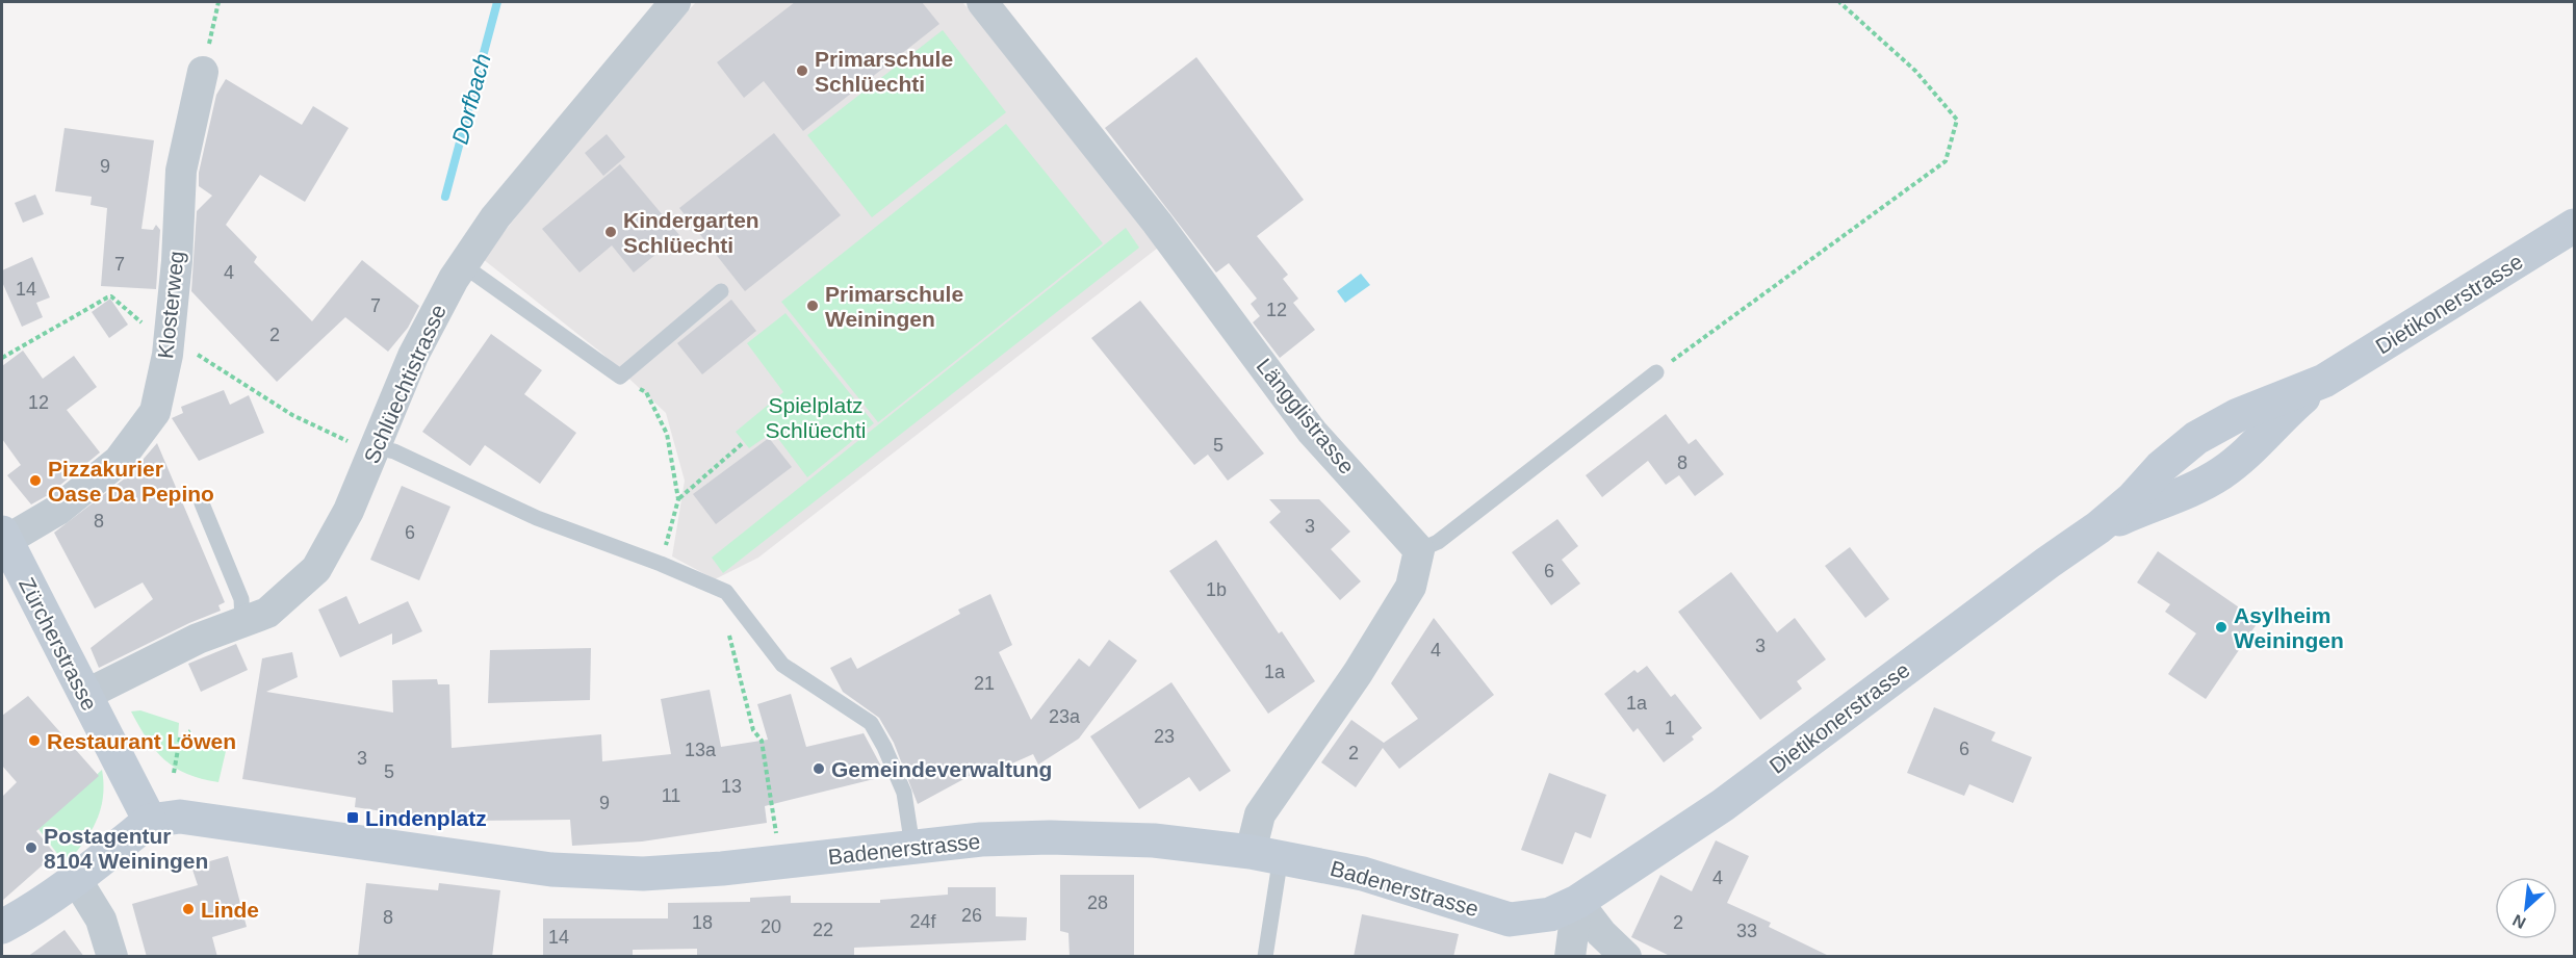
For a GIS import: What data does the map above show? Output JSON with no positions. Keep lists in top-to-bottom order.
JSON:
{
  "streets": {
    "street": [
      "Dietikonerstrasse",
      "Klosterweg",
      "Schlüechtistrasse",
      "Längglistrasse",
      "Zürcherstrasse",
      "Badenerstrasse"
    ]
  },
  "crossings": [
    ["Dietikonerstrasse", "Badenerstrasse"],
    ["Klosterweg", "Zürcherstrasse"],
    ["Schlüechtistrasse", "Zürcherstrasse"],
    ["Zürcherstrasse", "Badenerstrasse"]
  ],
  "water": ["Dorfbach"],
  "parks": ["Spielplatz Schlüechti"],
  "places": {
    "other": [
      "Primarschule Schlüechti",
      "Kindergarten Schlüechti",
      "Primarschule Weiningen",
      "Pizzakurier Oase Da Pepino",
      "Asylheim Weiningen",
      "Restaurant Löwen",
      "Gemeindeverwaltung",
      "Postagentur 8104 Weiningen",
      "Linde"
    ],
    "transit": ["Lindenplatz"]
  },
  "house_numbers": [
    "9",
    "7",
    "4",
    "14",
    "7",
    "12",
    "2",
    "12",
    "5",
    "8",
    "8",
    "3",
    "6",
    "6",
    "1b",
    "3",
    "4",
    "1a",
    "21",
    "1a",
    "23a",
    "1",
    "23",
    "6",
    "13a",
    "2",
    "3",
    "5",
    "13",
    "11",
    "9",
    "4",
    "28",
    "26",
    "8",
    "24f",
    "18",
    "2",
    "20",
    "22",
    "33",
    "14"
  ],
  "north": "bottom left"
}
